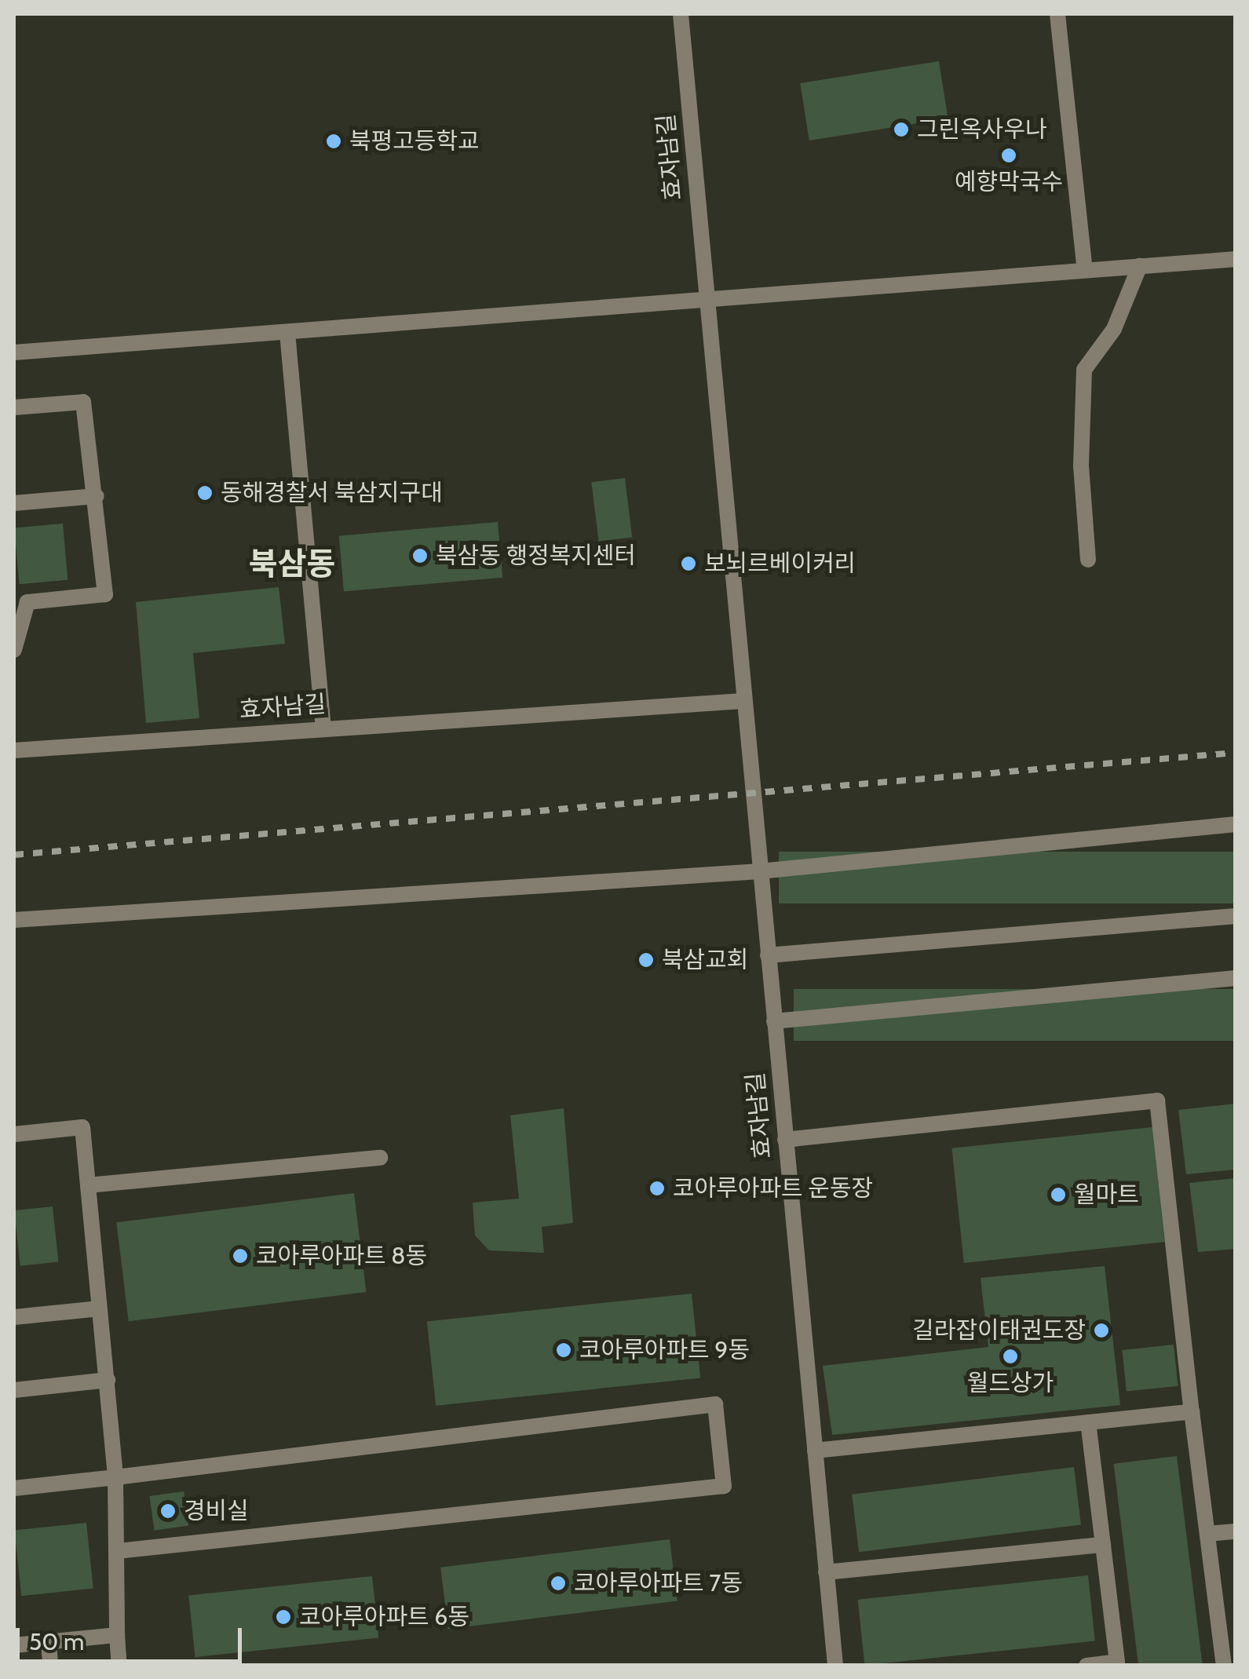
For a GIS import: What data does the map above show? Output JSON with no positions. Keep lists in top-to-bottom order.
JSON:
{
  "streets": {
    "street": ["효자남길"]
  },
  "districts": ["북삼동"],
  "places": [
    "그린옥사우나",
    "북평고등학교",
    "예향막국수",
    "동해경찰서 북삼지구대",
    "북삼동 행정복지센터",
    "보뇌르베이커리",
    "북삼교회",
    "코아루아파트 운동장",
    "월마트",
    "코아루아파트 8동",
    "길라잡이태권도장",
    "코아루아파트 9동",
    "월드상가",
    "경비실",
    "코아루아파트 7동",
    "코아루아파트 6동"
  ],
  "scale_bar": "50 m"
}
